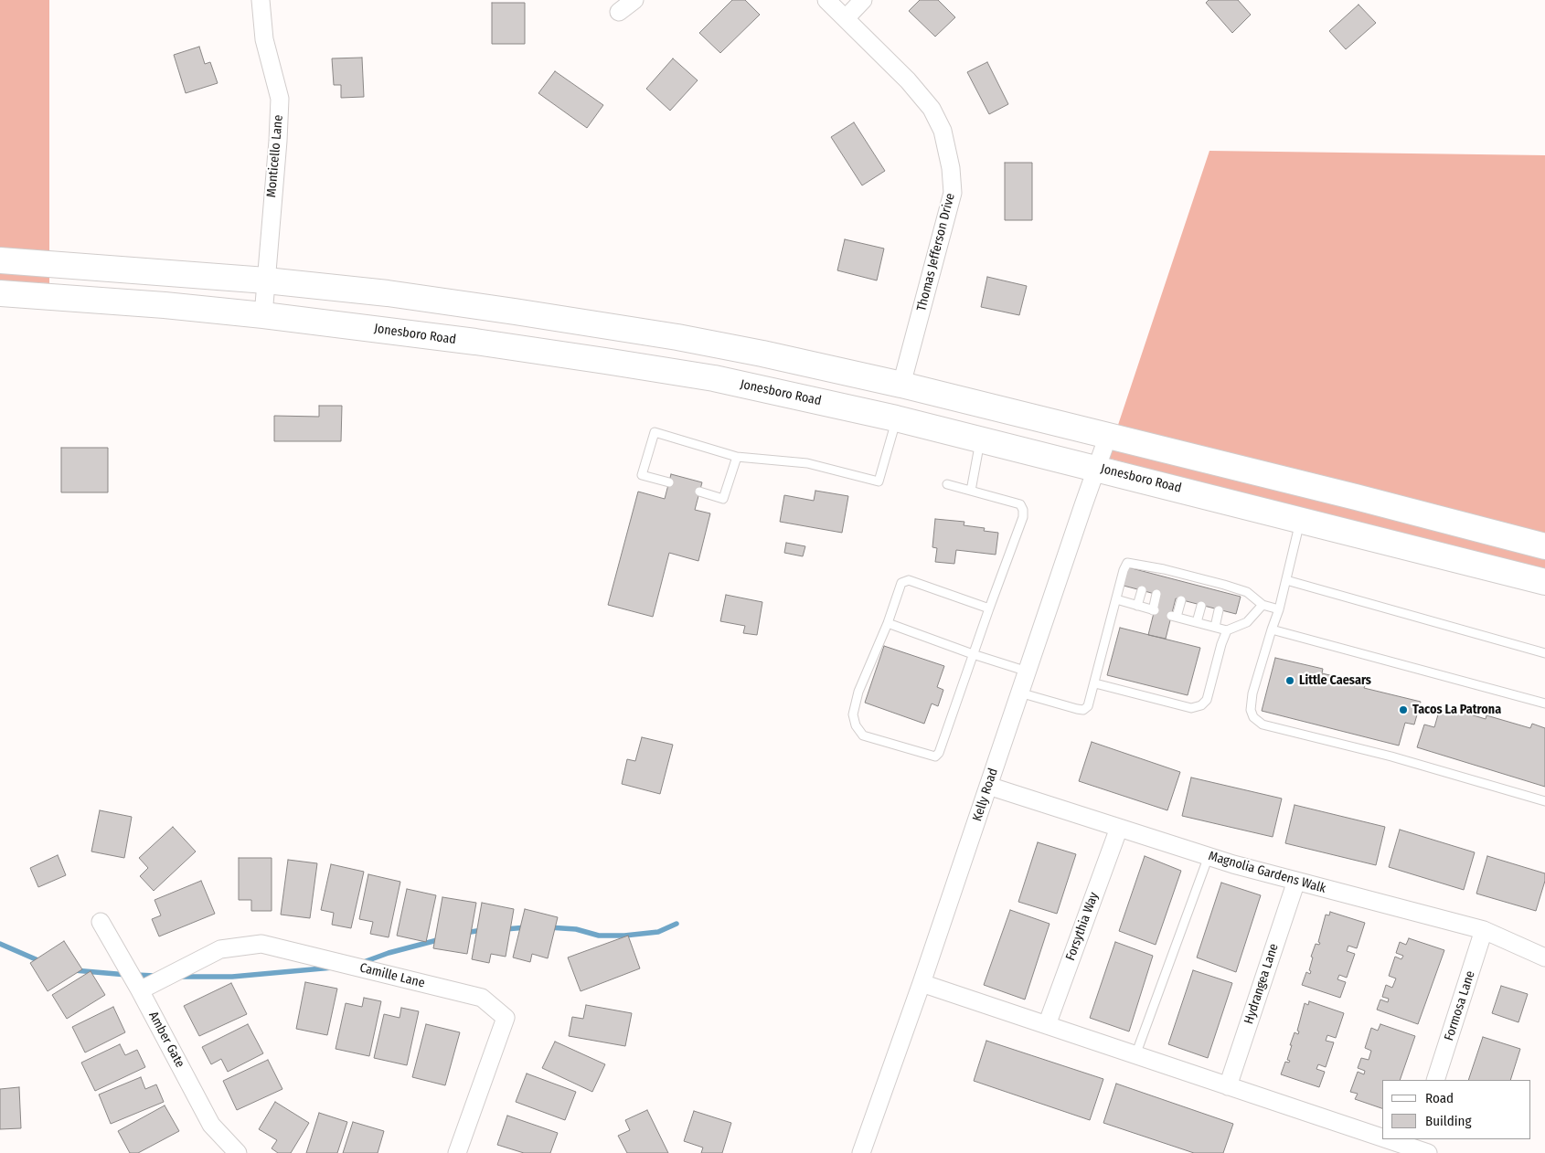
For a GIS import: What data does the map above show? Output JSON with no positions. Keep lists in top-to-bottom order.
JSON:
{
  "streets": {
    "main road": ["Jonesboro Road"],
    "street": [
      "Monticello Lane",
      "Thomas Jefferson Drive",
      "Kelly Road",
      "Magnolia Gardens Walk",
      "Forsythia Way",
      "Camille Lane",
      "Hydrangea Lane",
      "Formosa Lane",
      "Amber Gate"
    ]
  },
  "crossings": [
    ["Monticello Lane", "Jonesboro Road"],
    ["Jonesboro Road", "Kelly Road"],
    ["Kelly Road", "Magnolia Gardens Walk"],
    ["Magnolia Gardens Walk", "Forsythia Way"],
    ["Magnolia Gardens Walk", "Hydrangea Lane"],
    ["Magnolia Gardens Walk", "Formosa Lane"],
    ["Camille Lane", "Amber Gate"]
  ],
  "places": ["Little Caesars", "Tacos La Patrona"],
  "legend": ["Road", "Building"]
}
